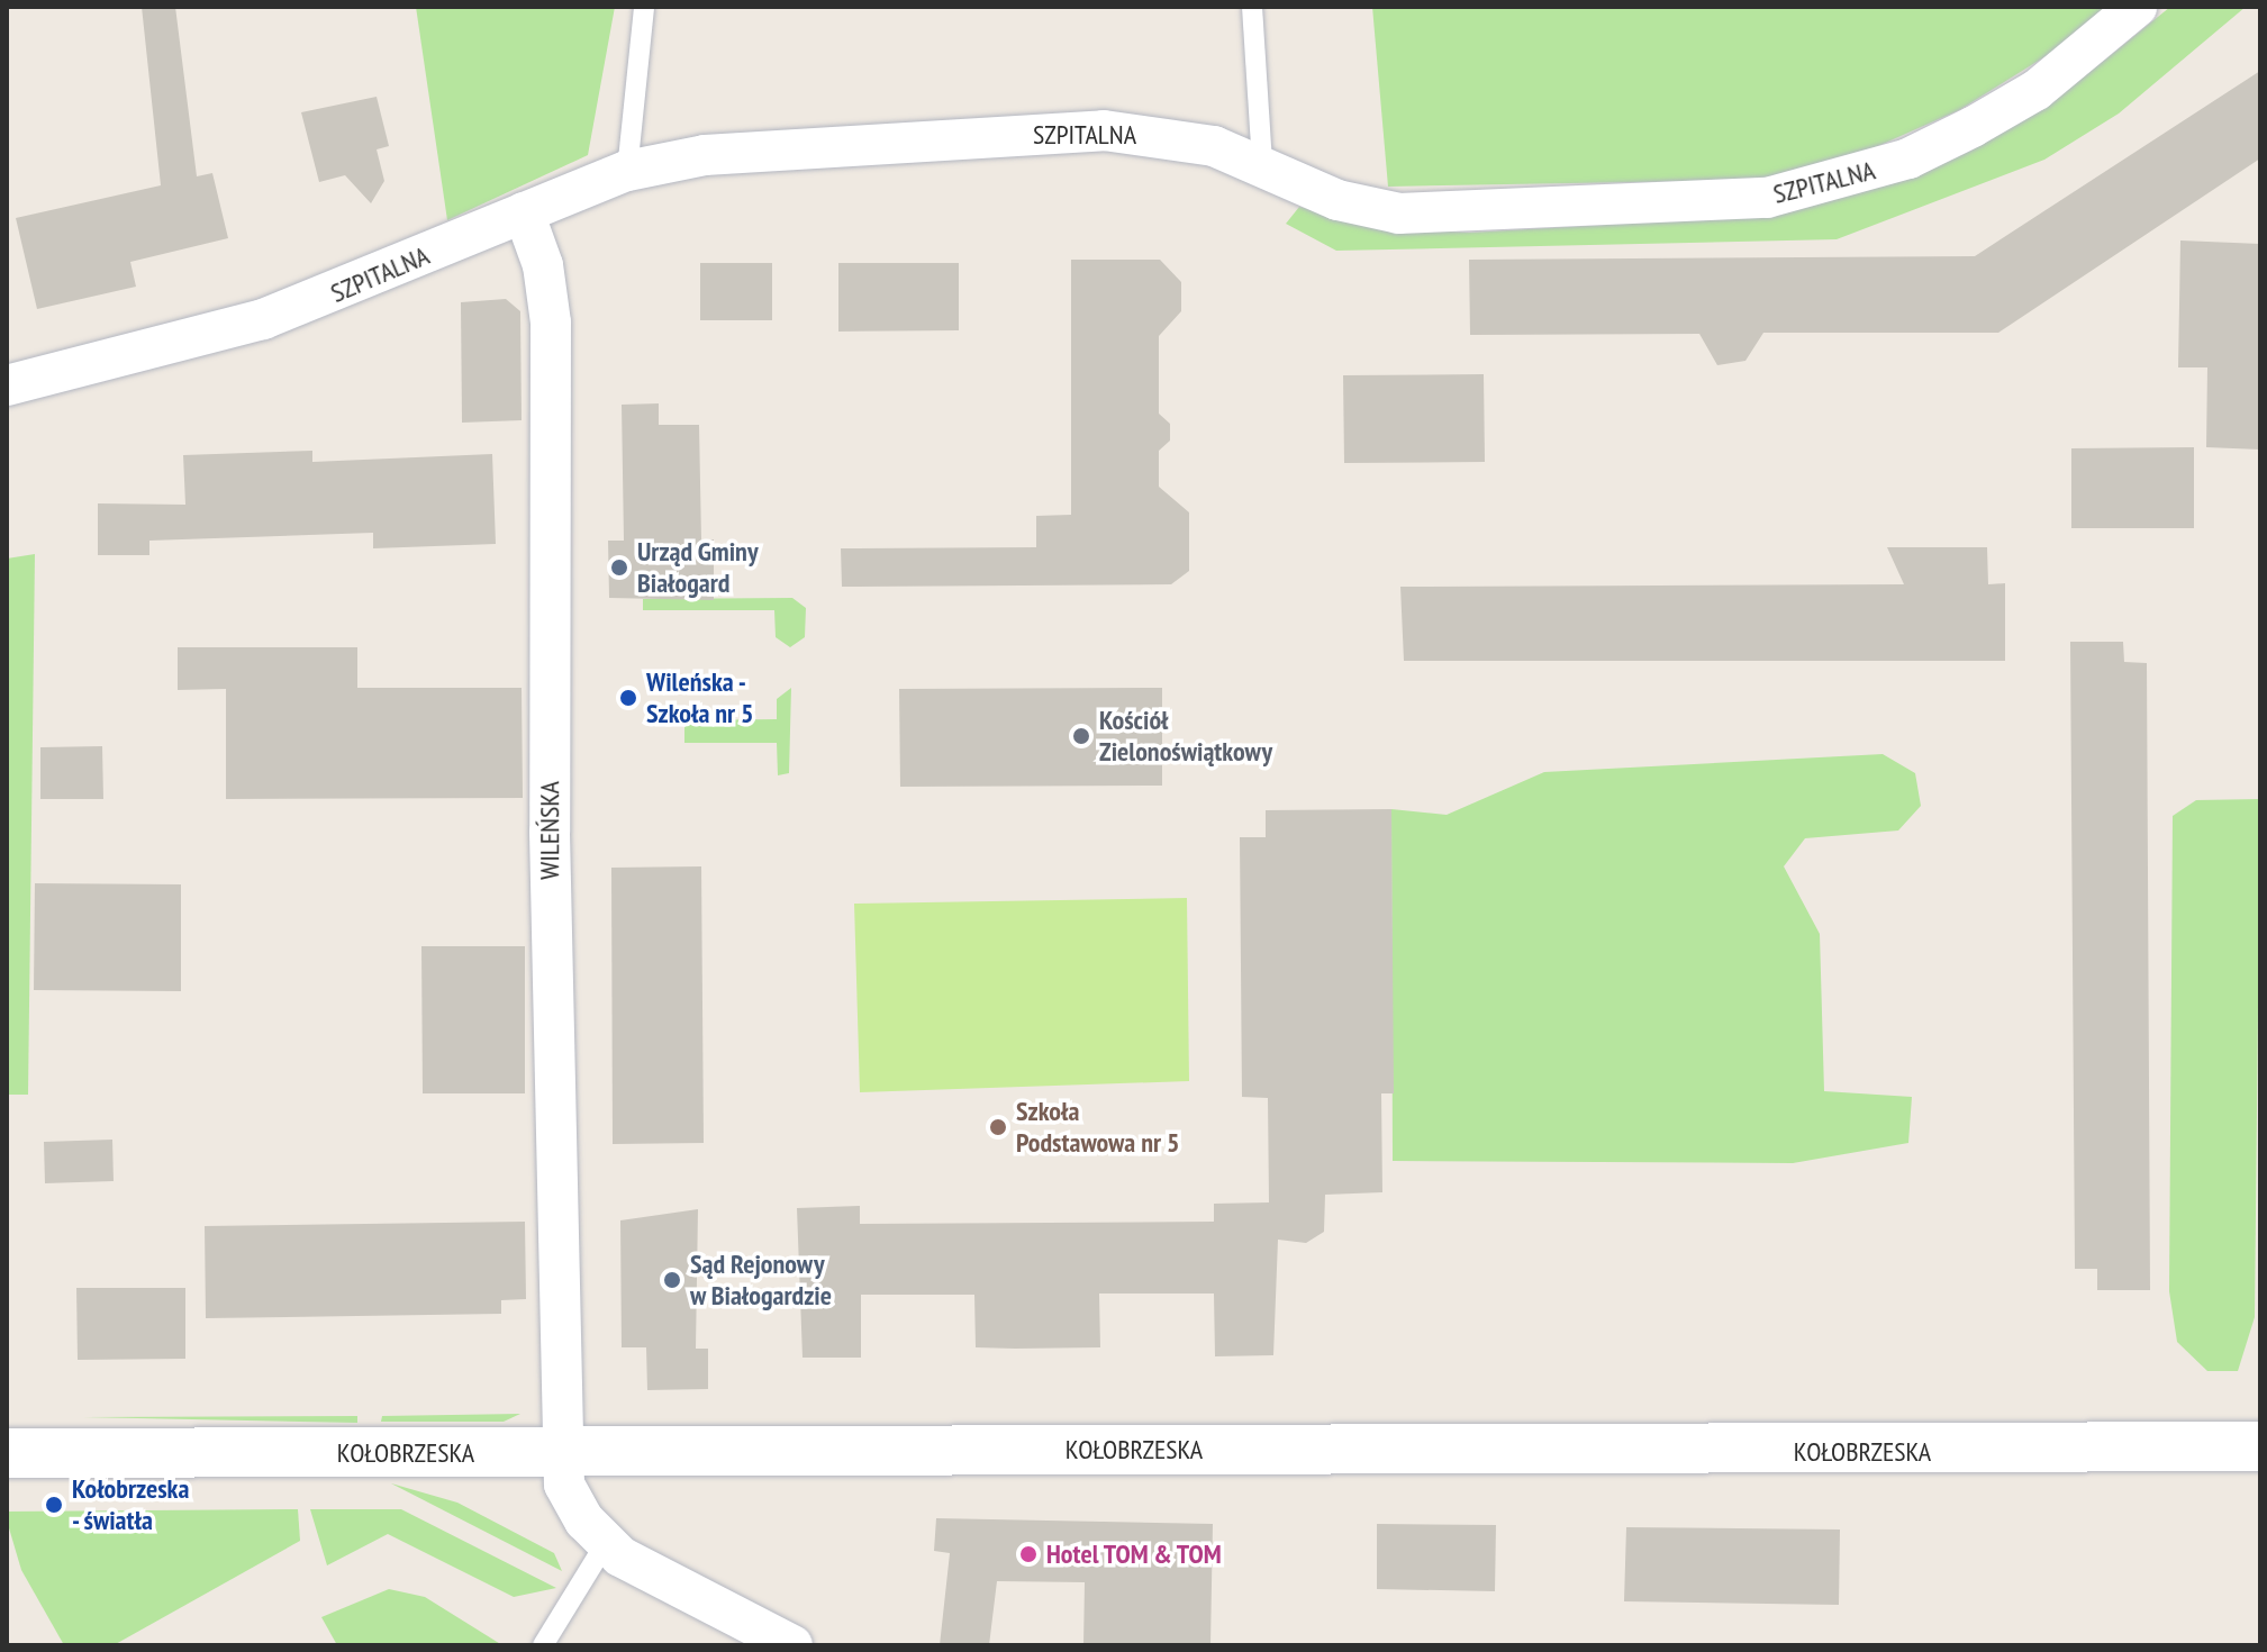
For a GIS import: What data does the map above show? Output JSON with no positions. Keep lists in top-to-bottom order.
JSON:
{
  "streets": {
    "main road": ["KOŁOBRZESKA"],
    "street": ["SZPITALNA", "WILEŃSKA"]
  },
  "crossings": [
    ["SZPITALNA", "WILEŃSKA"],
    ["WILEŃSKA", "KOŁOBRZESKA"]
  ],
  "places": [
    "Urząd Gminy Białogard",
    "Wileńska - Szkoła nr 5",
    "Kościół Zielonoświątkowy",
    "Szkoła Podstawowa nr 5",
    "Sąd Rejonowy w Białogardzie",
    "Kołobrzeska - światła",
    "Hotel TOM & TOM"
  ]
}
